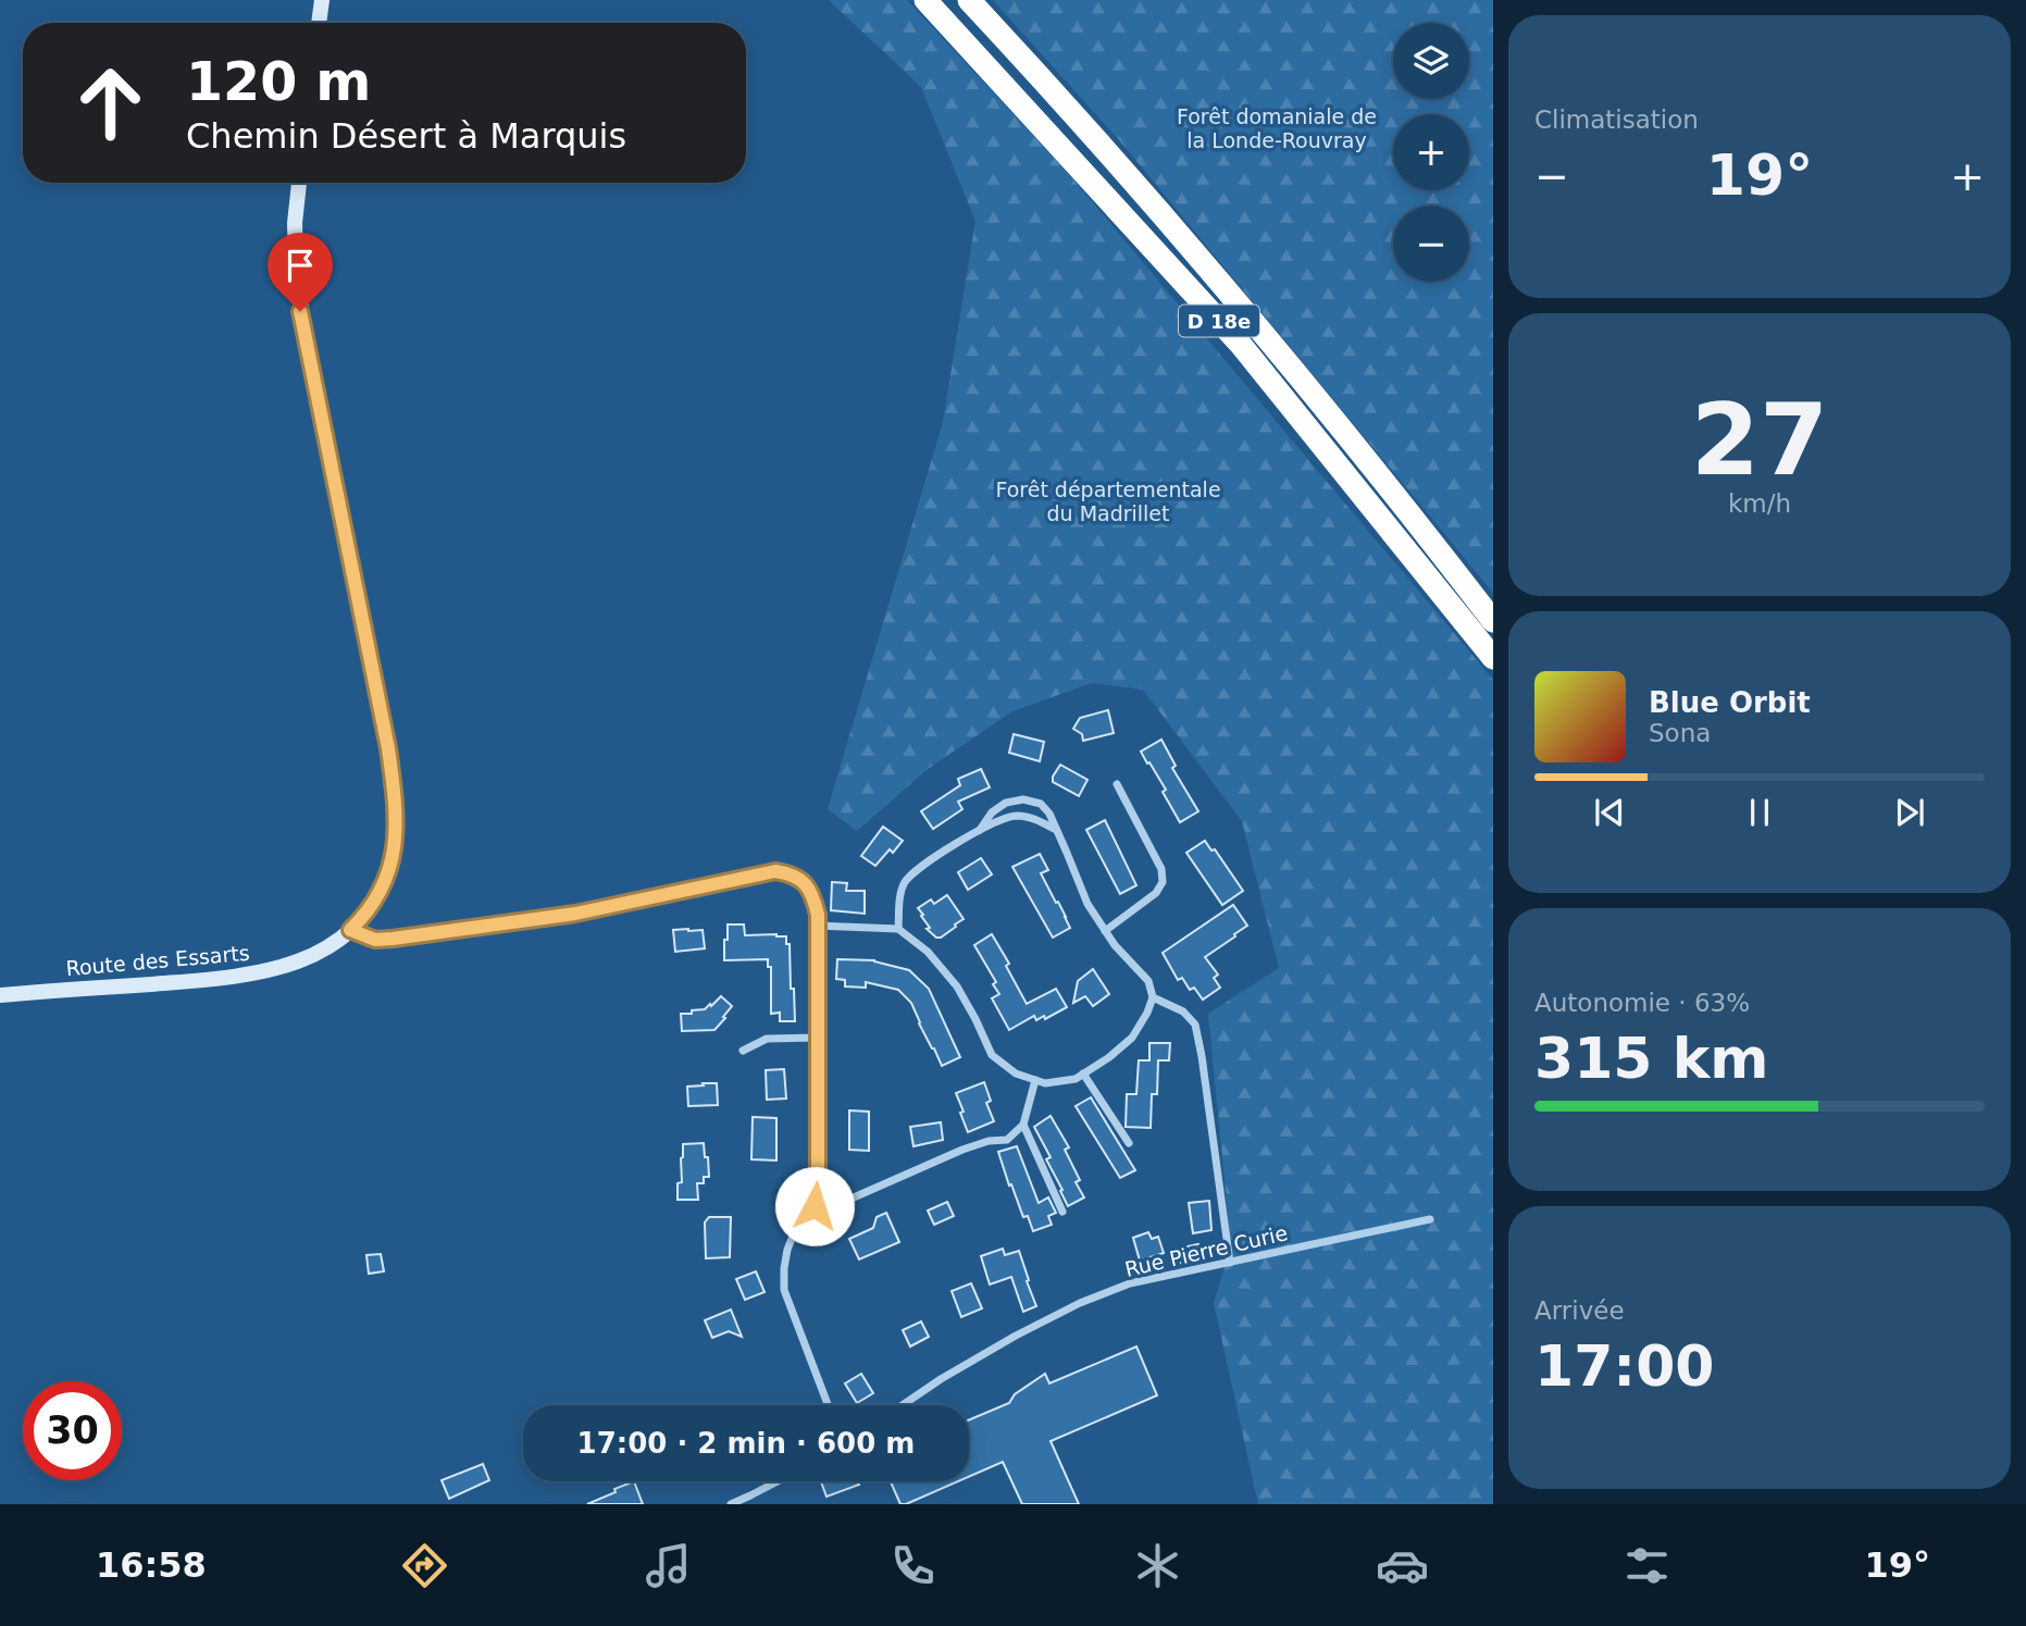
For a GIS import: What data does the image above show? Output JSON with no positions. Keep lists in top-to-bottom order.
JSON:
{
  "streets": {
    "highway": ["D 18e"],
    "main road": ["Route des Essarts"],
    "street": ["Rue Pierre Curie"]
  },
  "parks": ["Forêt domaniale de la Londe-Rouvray", "Forêt départementale du Madrillet"],
  "page": {
    "tile": [
      "Climatisation",
      ["27", "km/h"],
      ["Autonomie · 63%", "315 km"],
      ["Arrivée", "17:00"]
    ],
    "map_buttons": ["+", "−"],
    "turn": ["120 m", "Chemin Désert à Marquis"],
    "heat": ["−", "19°", "+"],
    "song": ["Blue Orbit", "Sona"],
    "limit": "30",
    "trip": "17:00 · 2 min · 600 m",
    "tabs": ["16:58", "19°"]
  }
}
